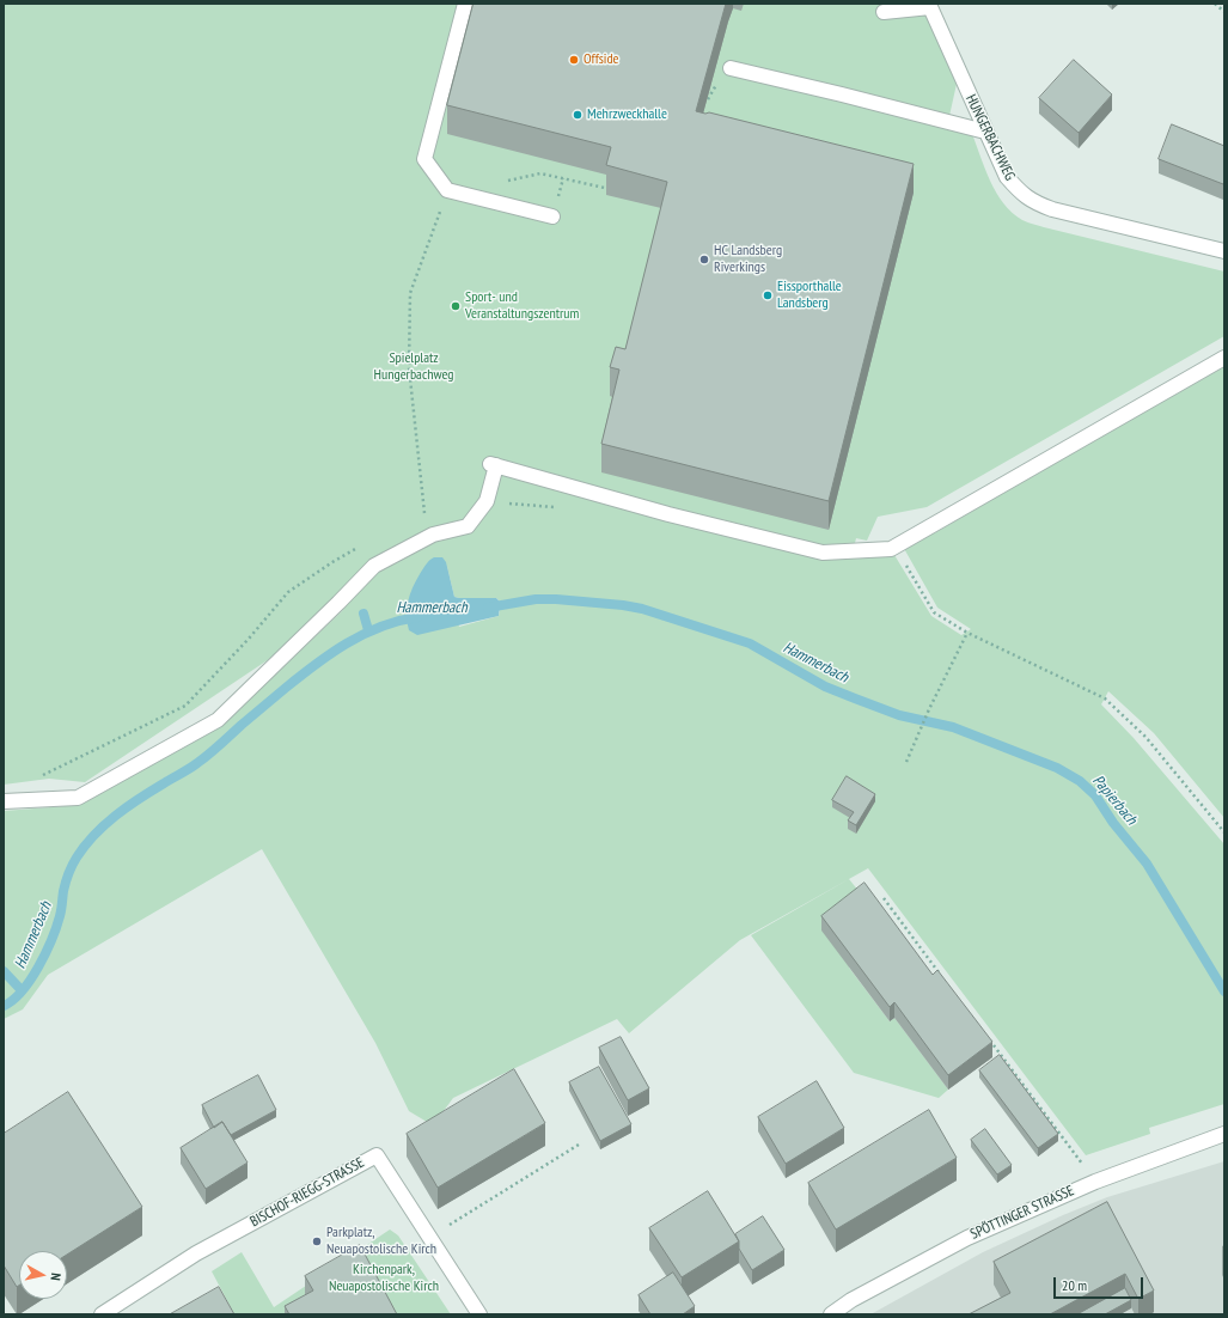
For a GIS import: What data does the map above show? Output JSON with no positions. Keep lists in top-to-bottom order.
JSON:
{
  "streets": {
    "street": ["HUNGERBACHWEG", "BISCHOF-RIEGG-STRASSE", "SPÖTTINGER STRASSE"]
  },
  "water": ["Hammerbach", "Papierbach"],
  "parks": ["Spielplatz Hungerbachweg", "Kirchenpark, Neuapostolische Kirch"],
  "places": [
    "Offside",
    "Mehrzweckhalle",
    "HC Landsberg Riverkings",
    "Eissporthalle Landsberg",
    "Sport- und Veranstaltungszentrum",
    "Parkplatz, Neuapostolische Kirch"
  ],
  "scale_bar": "20 m",
  "north": "right"
}
